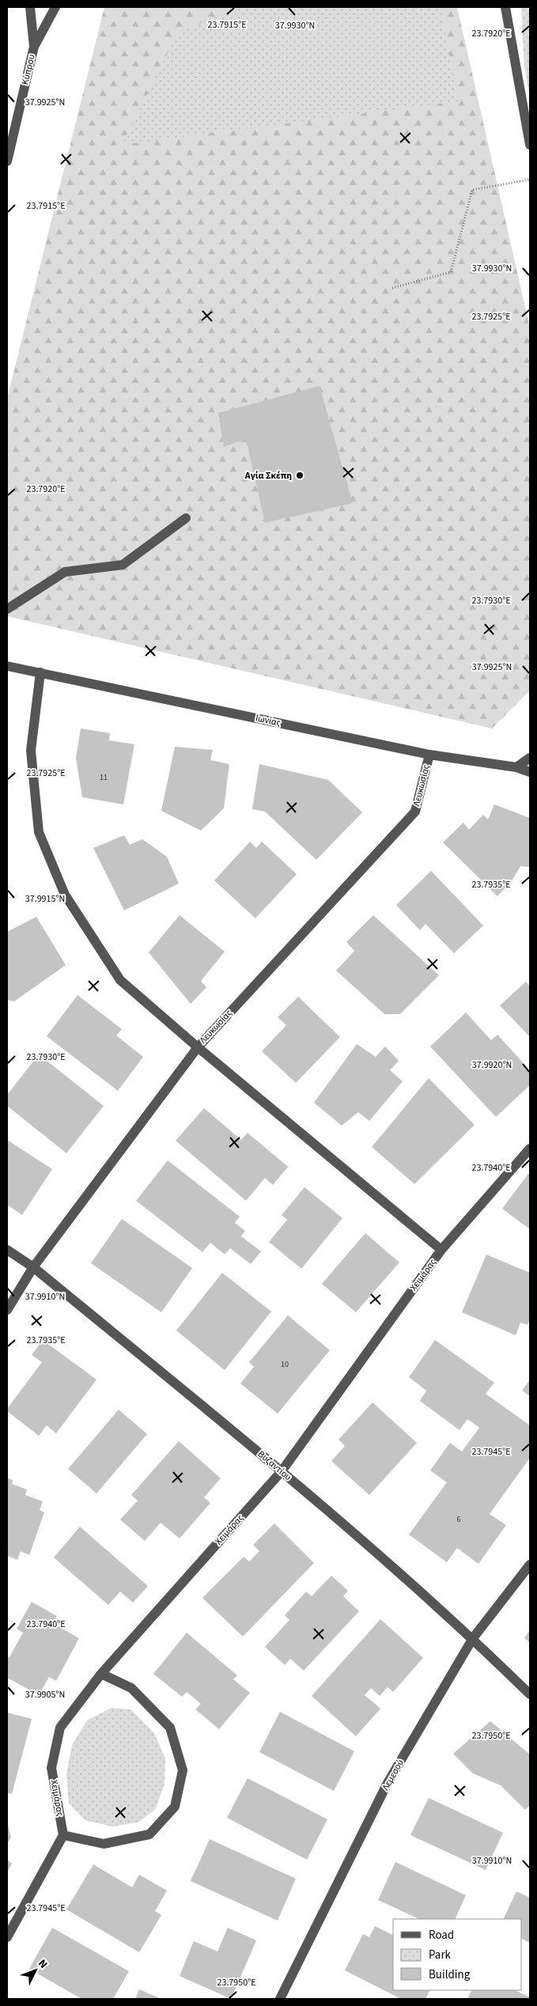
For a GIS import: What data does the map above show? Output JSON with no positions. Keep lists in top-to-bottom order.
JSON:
{
  "streets": {
    "street": [
      "Κύπρου",
      "Ιωνίας",
      "Λευκωσίας",
      "Χειμάρας",
      "Βυζαντίου",
      "Λεμεσού"
    ]
  },
  "crossings": [
    ["Ιωνίας", "Λευκωσίας"],
    ["Λευκωσίας", "Βυζαντίου"],
    ["Χειμάρας", "Βυζαντίου"],
    ["Βυζαντίου", "Λεμεσού"]
  ],
  "places": ["Αγία Σκέπη"],
  "house_numbers": ["11", "10", "6"],
  "legend": ["Road", "Park", "Building"],
  "north": "top right",
  "coordinates": [
    "23.7915°E",
    "37.9930°N",
    "23.7920°E",
    "37.9925°N",
    "23.7925°E",
    "23.7930°E",
    "23.7935°E",
    "37.9915°N",
    "37.9920°N",
    "23.7940°E",
    "37.9910°N",
    "23.7945°E",
    "37.9905°N",
    "23.7950°E"
  ]
}
